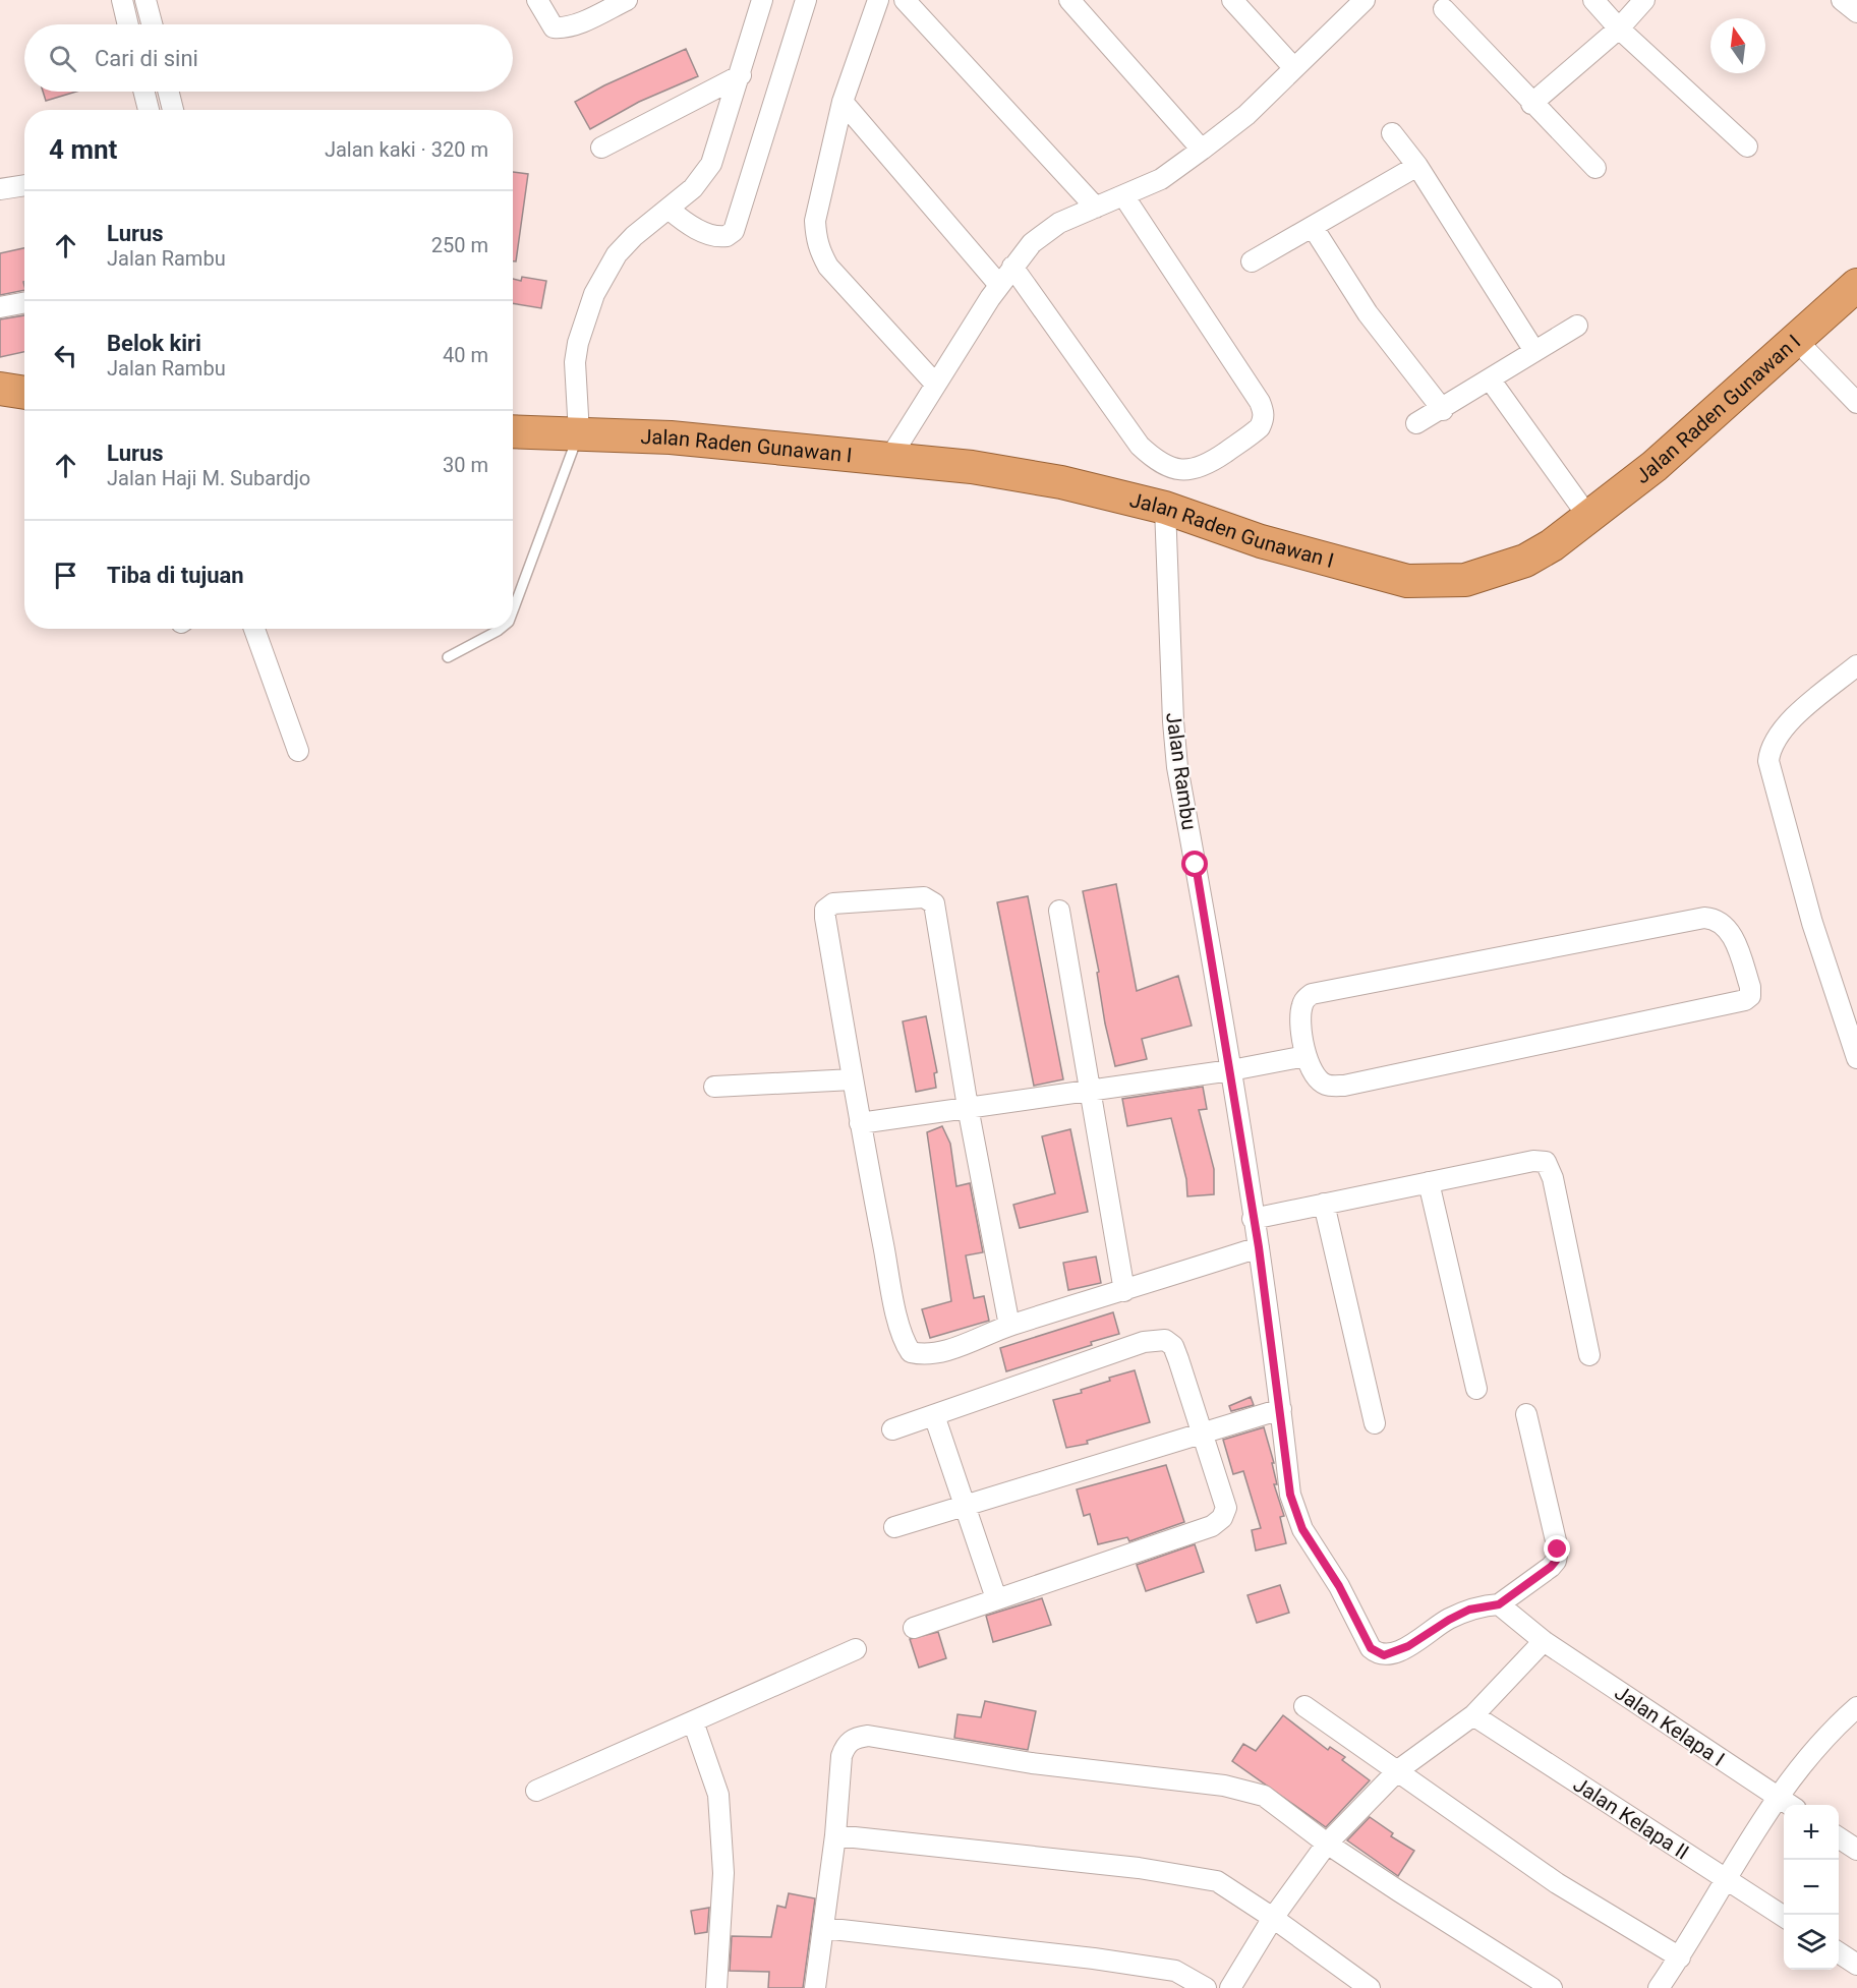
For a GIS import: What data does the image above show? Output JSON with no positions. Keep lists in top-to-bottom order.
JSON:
{
  "streets": {
    "highway": ["Jalan Raden Gunawan I"],
    "street": ["Jalan Rambu", "Jalan Kelapa I", "Jalan Kelapa II"]
  },
  "crossings": [
    ["Jalan Raden Gunawan I", "Jalan Rambu"]
  ],
  "north": "top",
  "page": {
    "search": "Cari di sini",
    "heading": ["4 mnt", "Jalan kaki · 320 m"],
    "list": [
      ["Lurus", "Jalan Rambu", "250 m"],
      ["Belok kiri", "Jalan Rambu", "40 m"],
      ["Lurus", "Jalan Haji M. Subardjo", "30 m"],
      "Tiba di tujuan"
    ],
    "map_buttons": ["+", "−"]
  }
}
